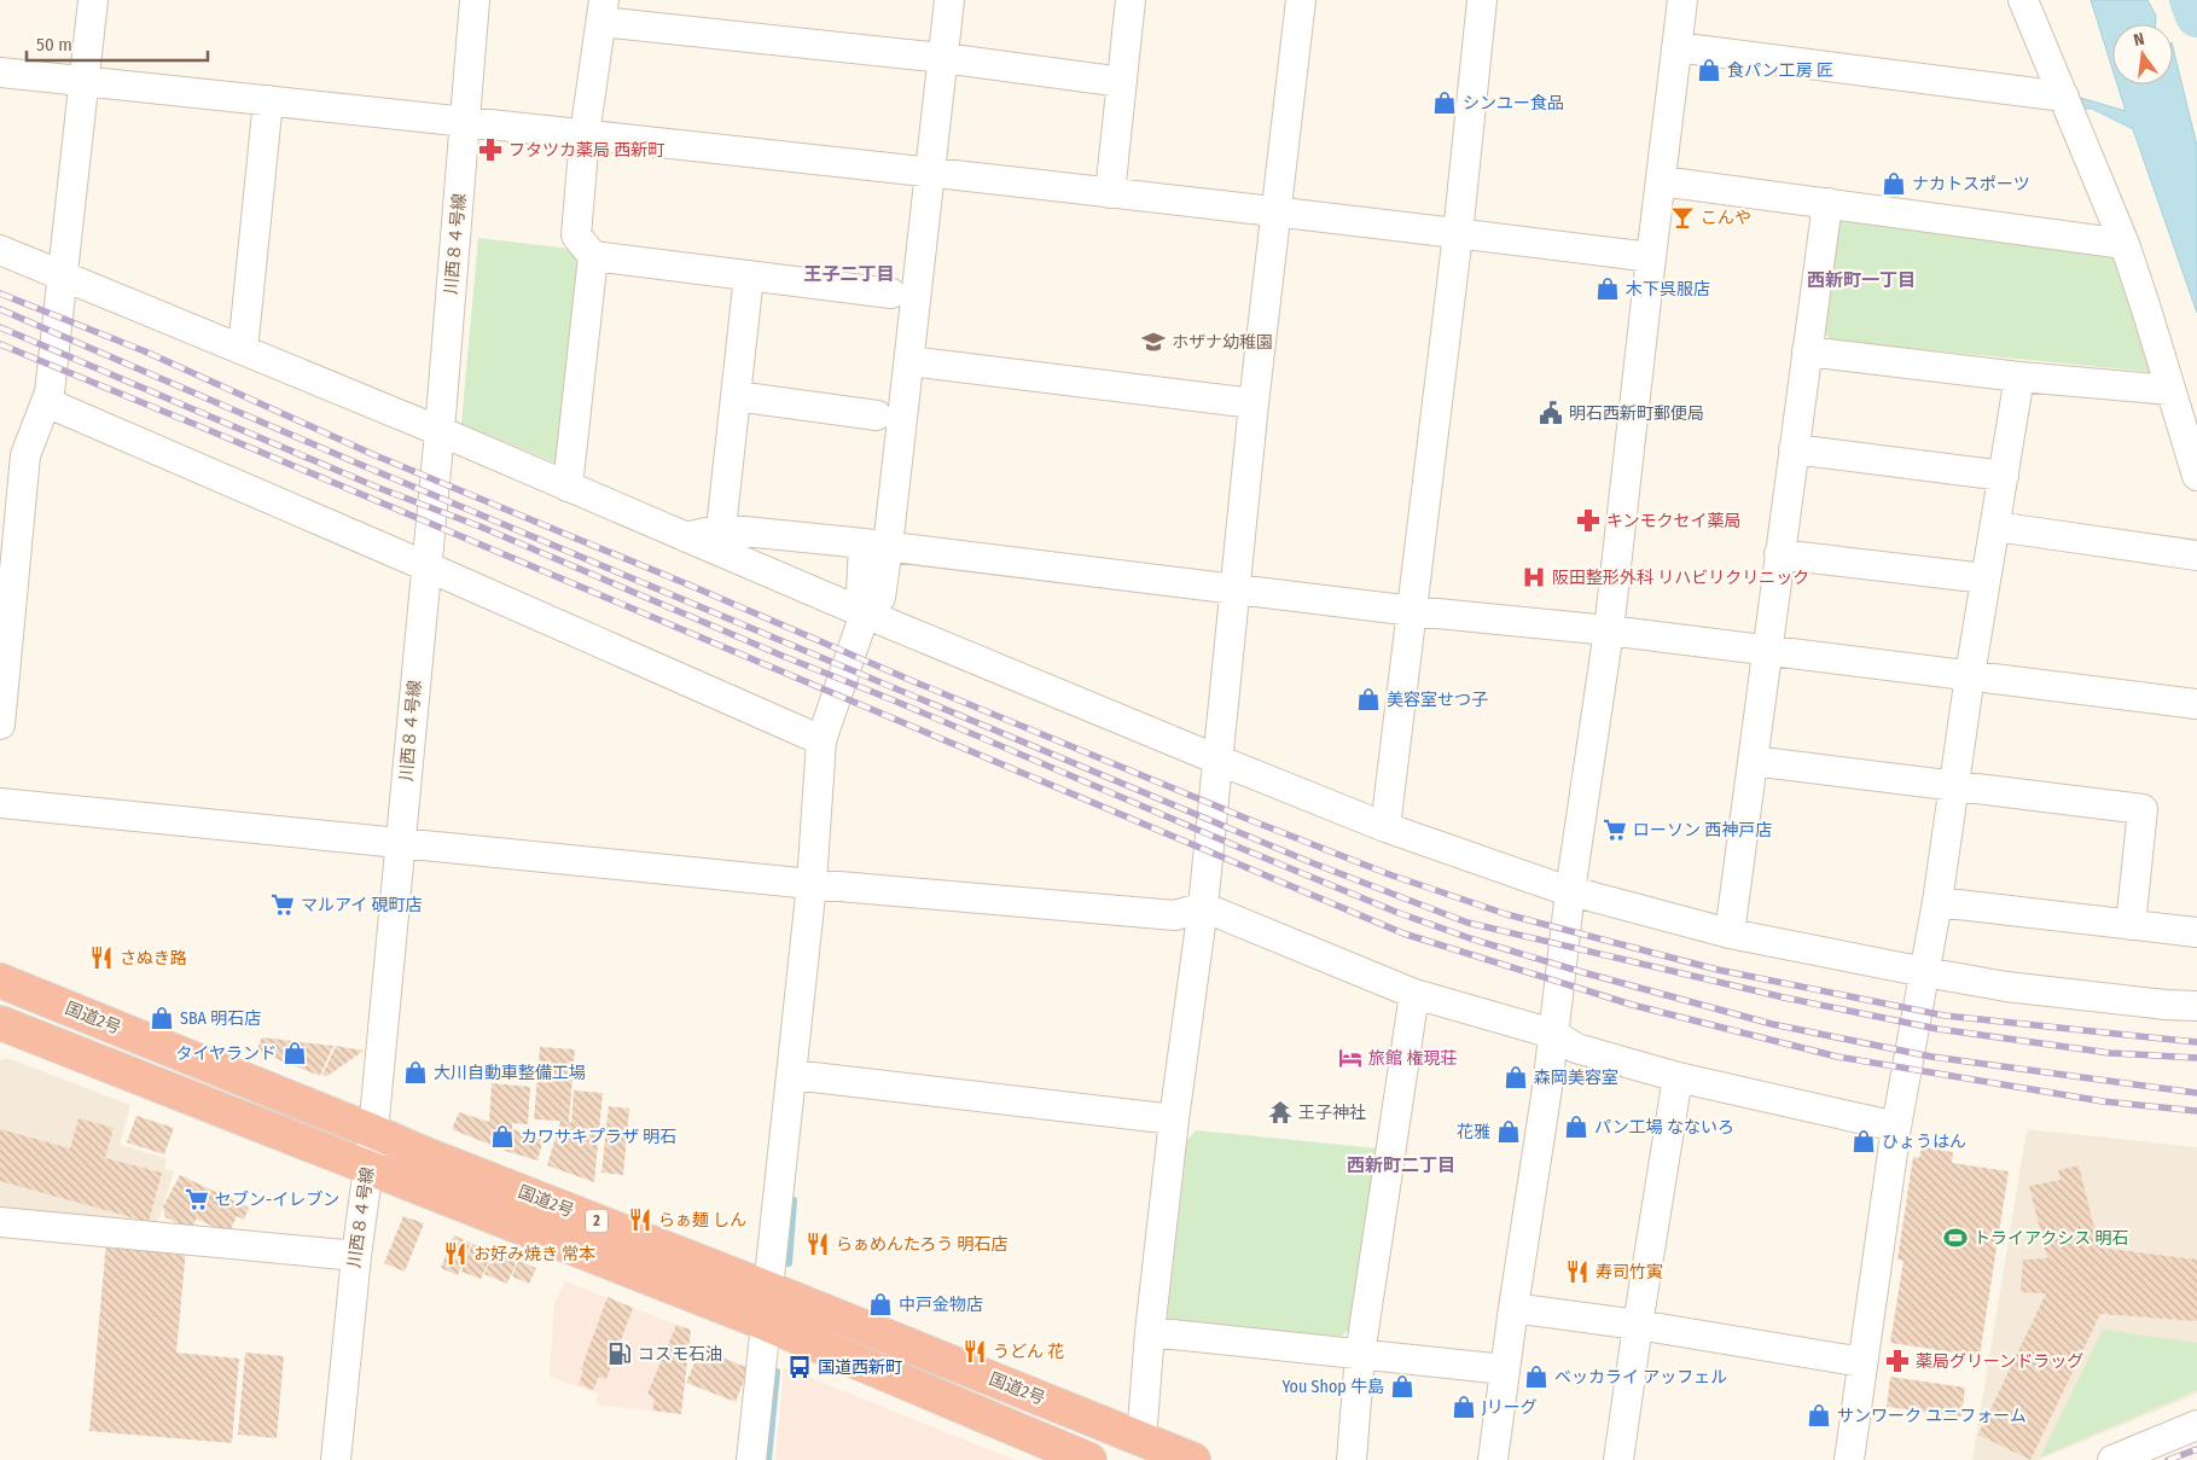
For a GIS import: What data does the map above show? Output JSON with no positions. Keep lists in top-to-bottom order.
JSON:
{
  "streets": {
    "highway": ["国道2号", "2"],
    "street": ["川西８４号線"]
  },
  "crossings": [
    ["川西８４号線", "国道2号"]
  ],
  "districts": ["王子二丁目", "西新町一丁目", "西新町二丁目"],
  "places": {
    "shop": [
      "食パン工房 匠",
      "シンユー食品",
      "ナカトスポーツ",
      "木下呉服店",
      "美容室せつ子",
      "SBA 明石店",
      "タイヤランド",
      "大川自動車整備工場",
      "森岡美容室",
      "パン工場 なないろ",
      "花雅",
      "カワサキプラザ 明石",
      "ひょうはん",
      "中戸金物店",
      "ベッカライ アッフェル",
      "You Shop 牛島",
      "Jリーグ",
      "サンワーク ユニフォーム"
    ],
    "pharmacy": ["フタツカ薬局 西新町", "キンモクセイ薬局", "薬局グリーンドラッグ"],
    "bar": ["こんや"],
    "school or university": ["ホザナ幼稚園"],
    "public building": ["明石西新町郵便局"],
    "hospital": ["阪田整形外科 リハビリクリニック"],
    "supermarket": ["ローソン 西神戸店", "マルアイ 硯町店", "セブン-イレブン"],
    "restaurant": [
      "さぬき路",
      "らぁ麺 しん",
      "らぁめんたろう 明石店",
      "お好み焼き 常本",
      "寿司竹寅",
      "うどん 花"
    ],
    "hotel": ["旅館 権現荘"],
    "temple": ["王子神社"],
    "sports": ["トライアクシス 明石"],
    "fuel station": ["コスモ石油"],
    "bus stop": ["国道西新町"]
  },
  "scale_bar": "50 m",
  "north": "top"
}
